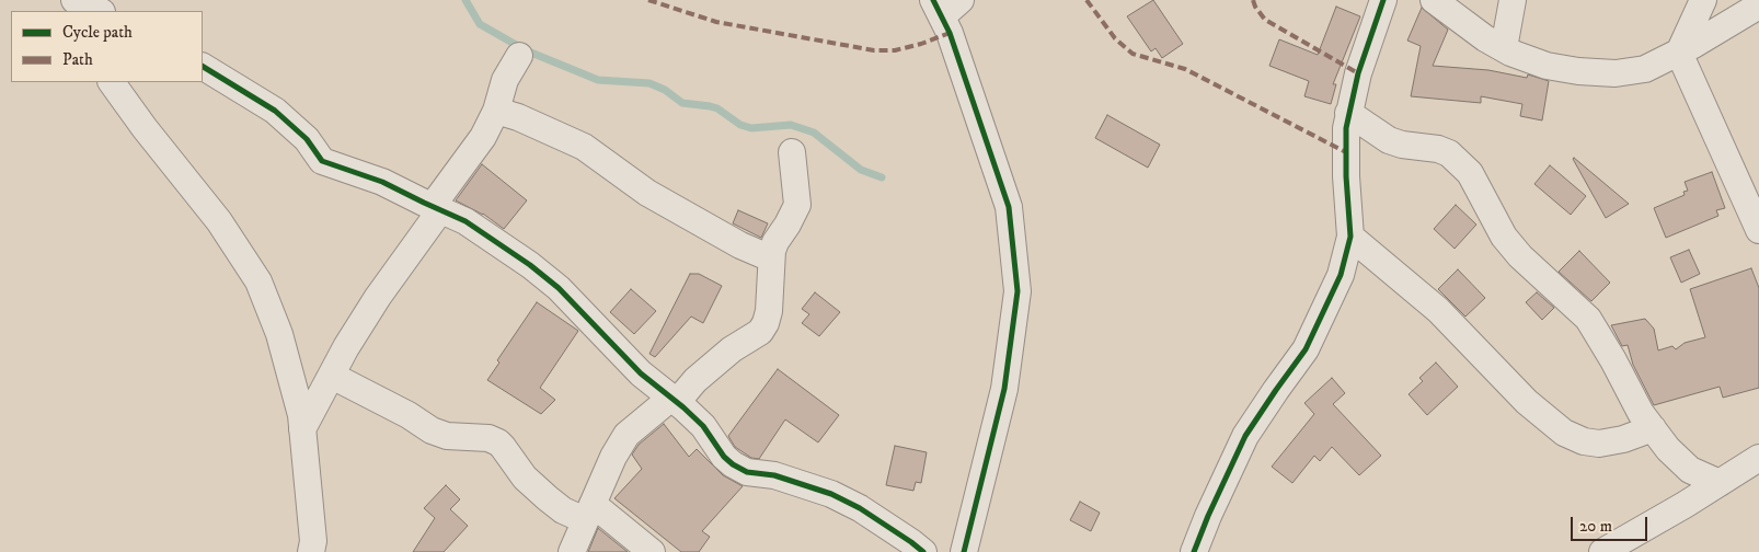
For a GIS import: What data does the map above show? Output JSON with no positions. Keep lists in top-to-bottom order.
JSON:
{
  "legend": ["Cycle path", "Path"],
  "scale_bar": "20 m"
}
